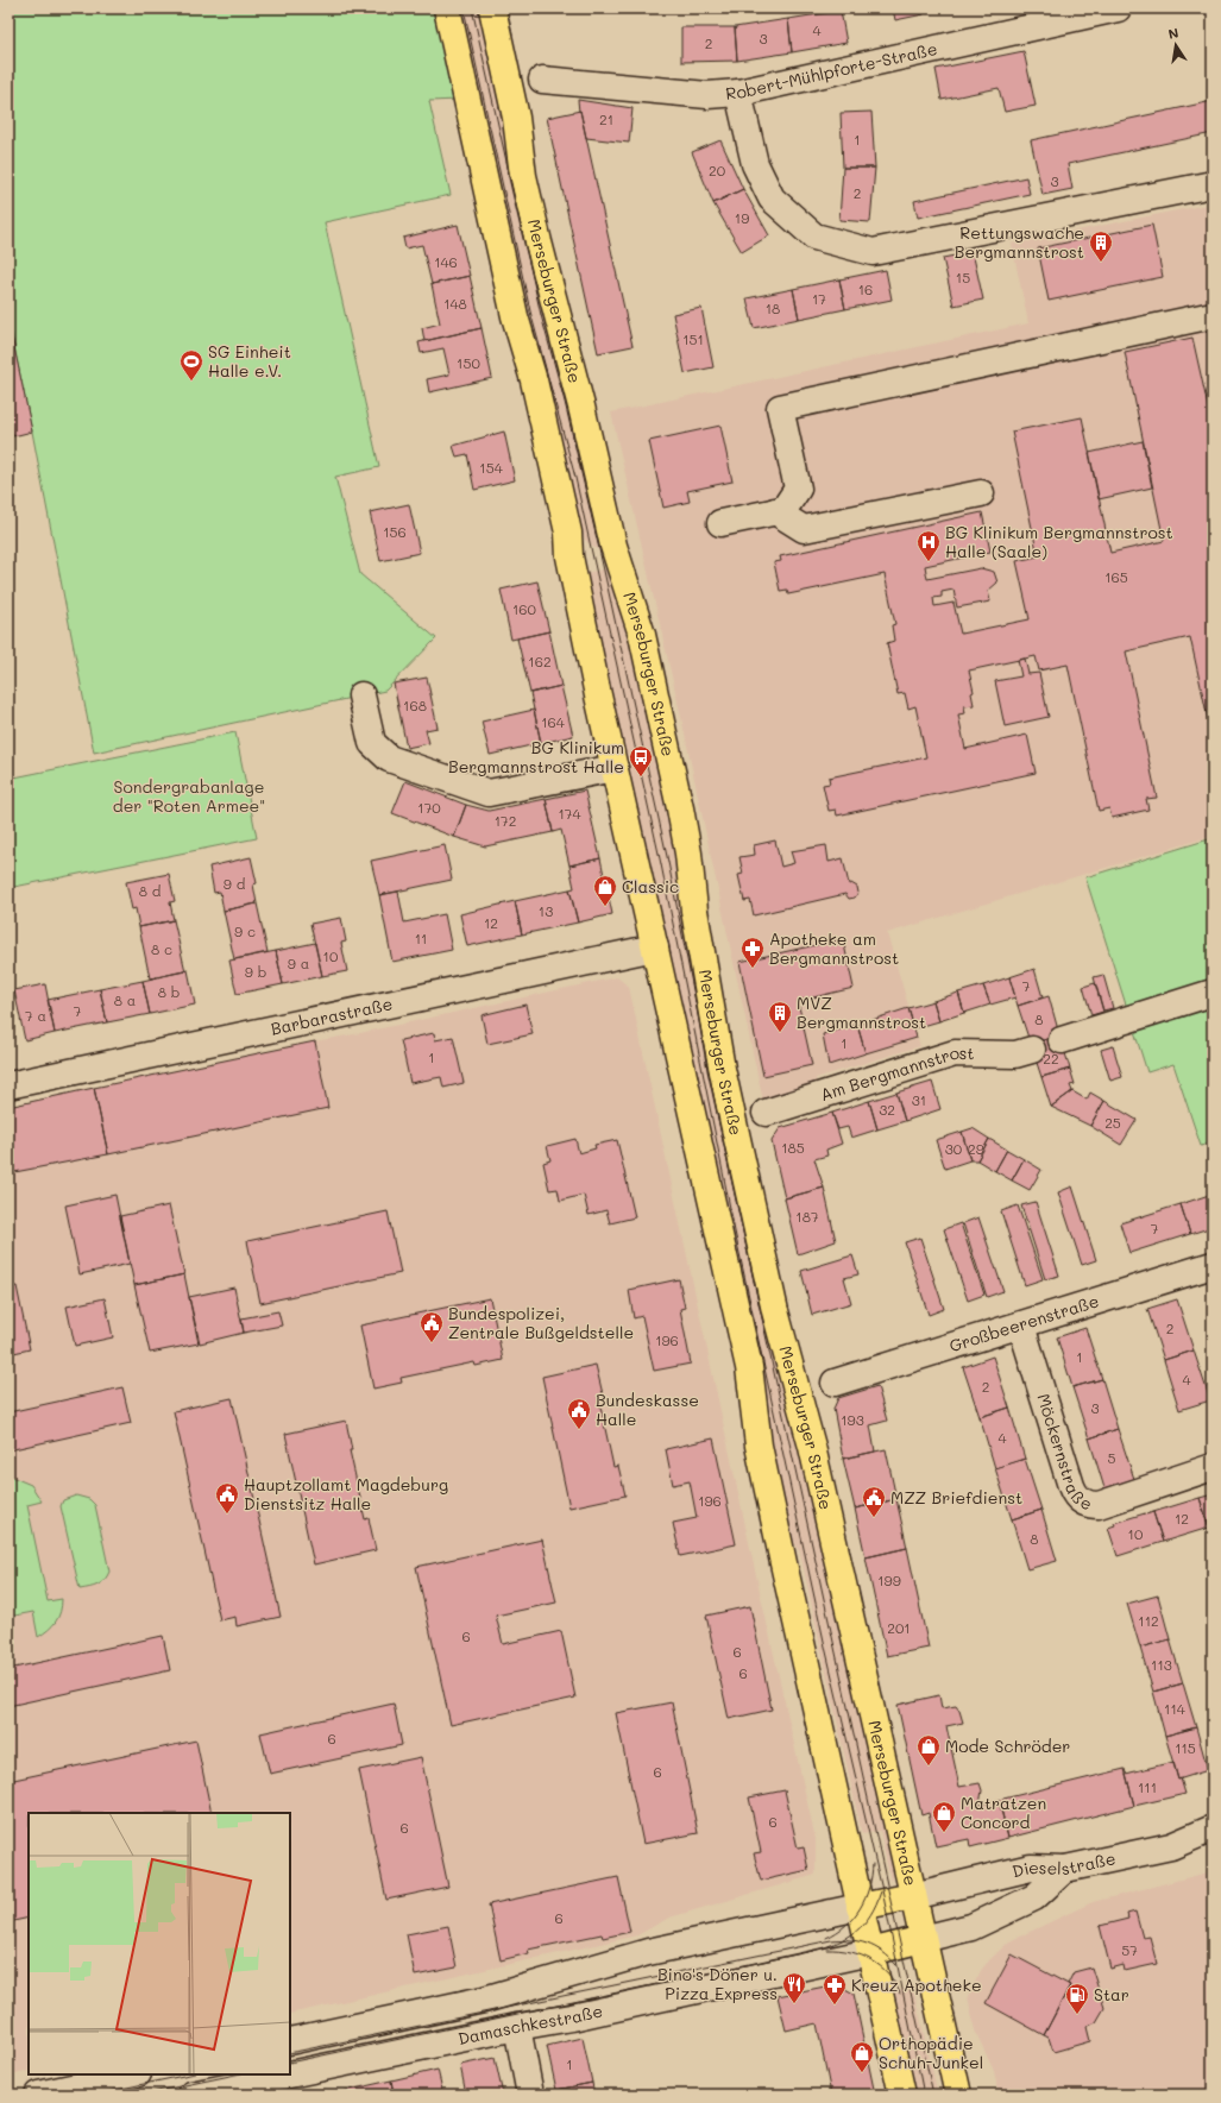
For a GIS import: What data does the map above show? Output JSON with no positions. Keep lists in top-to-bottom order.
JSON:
{
  "streets": {
    "main road": ["Merseburger Straße"],
    "street": [
      "Robert-Mühlpforte-Straße",
      "Barbarastraße",
      "Am Bergmannstrost",
      "Großbeerenstraße",
      "Möckernstraße",
      "Dieselstraße",
      "Damaschkestraße"
    ]
  },
  "crossings": [
    ["Merseburger Straße", "Dieselstraße"],
    ["Großbeerenstraße", "Möckernstraße"]
  ],
  "parks": ["Sondergrabanlage der \"Roten Armee\""],
  "places": {
    "building": ["Rettungswache Bergmannstrost", "MVZ Bergmannstrost"],
    "sports": ["SG Einheit Halle e.V."],
    "hospital": ["BG Klinikum Bergmannstrost Halle (Saale)"],
    "bus stop": ["BG Klinikum Bergmannstrost Halle"],
    "shop": [
      "Classic",
      "Mode Schröder",
      "Matratzen Concord",
      "Orthopädie Schuh-Junkel"
    ],
    "pharmacy": ["Apotheke am Bergmannstrost", "Kreuz Apotheke"],
    "public building": [
      "Bundespolizei, Zentrale Bußgeldstelle",
      "Bundeskasse Halle",
      "Hauptzollamt Magdeburg Dienstsitz Halle",
      "MZZ Briefdienst"
    ],
    "restaurant": ["Bino's Döner u. Pizza Express"],
    "fuel station": ["Star"]
  },
  "house_numbers": [
    "4",
    "3",
    "2",
    "21",
    "1",
    "20",
    "3",
    "2",
    "19",
    "146",
    "15",
    "16",
    "17",
    "148",
    "18",
    "151",
    "150",
    "154",
    "156",
    "165",
    "160",
    "162",
    "168",
    "164",
    "170",
    "174",
    "172",
    "9 d",
    "8 d",
    "13",
    "12",
    "9 c",
    "11",
    "8 c",
    "10",
    "9 a",
    "9 b",
    "7",
    "8 b",
    "8 a",
    "7",
    "7 a",
    "8",
    "1",
    "1",
    "22",
    "31",
    "32",
    "25",
    "185",
    "30",
    "29",
    "187",
    "7",
    "2",
    "196",
    "1",
    "4",
    "2",
    "3",
    "193",
    "4",
    "5",
    "196",
    "12",
    "10",
    "8",
    "199",
    "112",
    "201",
    "6",
    "6",
    "113",
    "6",
    "114",
    "6",
    "115",
    "6",
    "111",
    "6",
    "6",
    "6",
    "57",
    "1"
  ],
  "north": "top"
}
